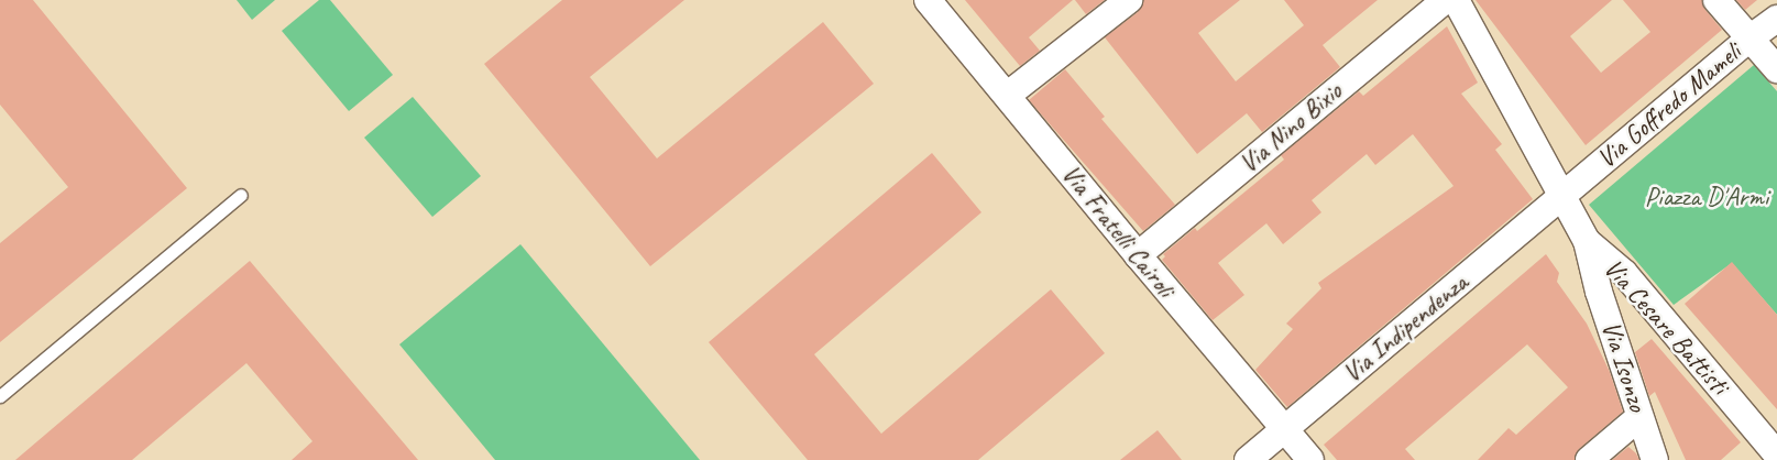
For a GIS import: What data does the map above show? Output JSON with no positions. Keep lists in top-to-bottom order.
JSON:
{
  "streets": {
    "street": [
      "Via Goffredo Mameli",
      "Via Nino Bixio",
      "Via Fratelli Cairoli",
      "Via Cesare Battisti",
      "Via Indipendenza",
      "Via Isonzo"
    ]
  },
  "crossings": [
    ["Via Goffredo Mameli", "Via Cesare Battisti"],
    ["Via Goffredo Mameli", "Via Indipendenza"],
    ["Via Nino Bixio", "Via Fratelli Cairoli"],
    ["Via Fratelli Cairoli", "Via Indipendenza"],
    ["Via Cesare Battisti", "Via Indipendenza"],
    ["Via Cesare Battisti", "Via Isonzo"]
  ],
  "parks": ["Piazza D'Armi"]
}
